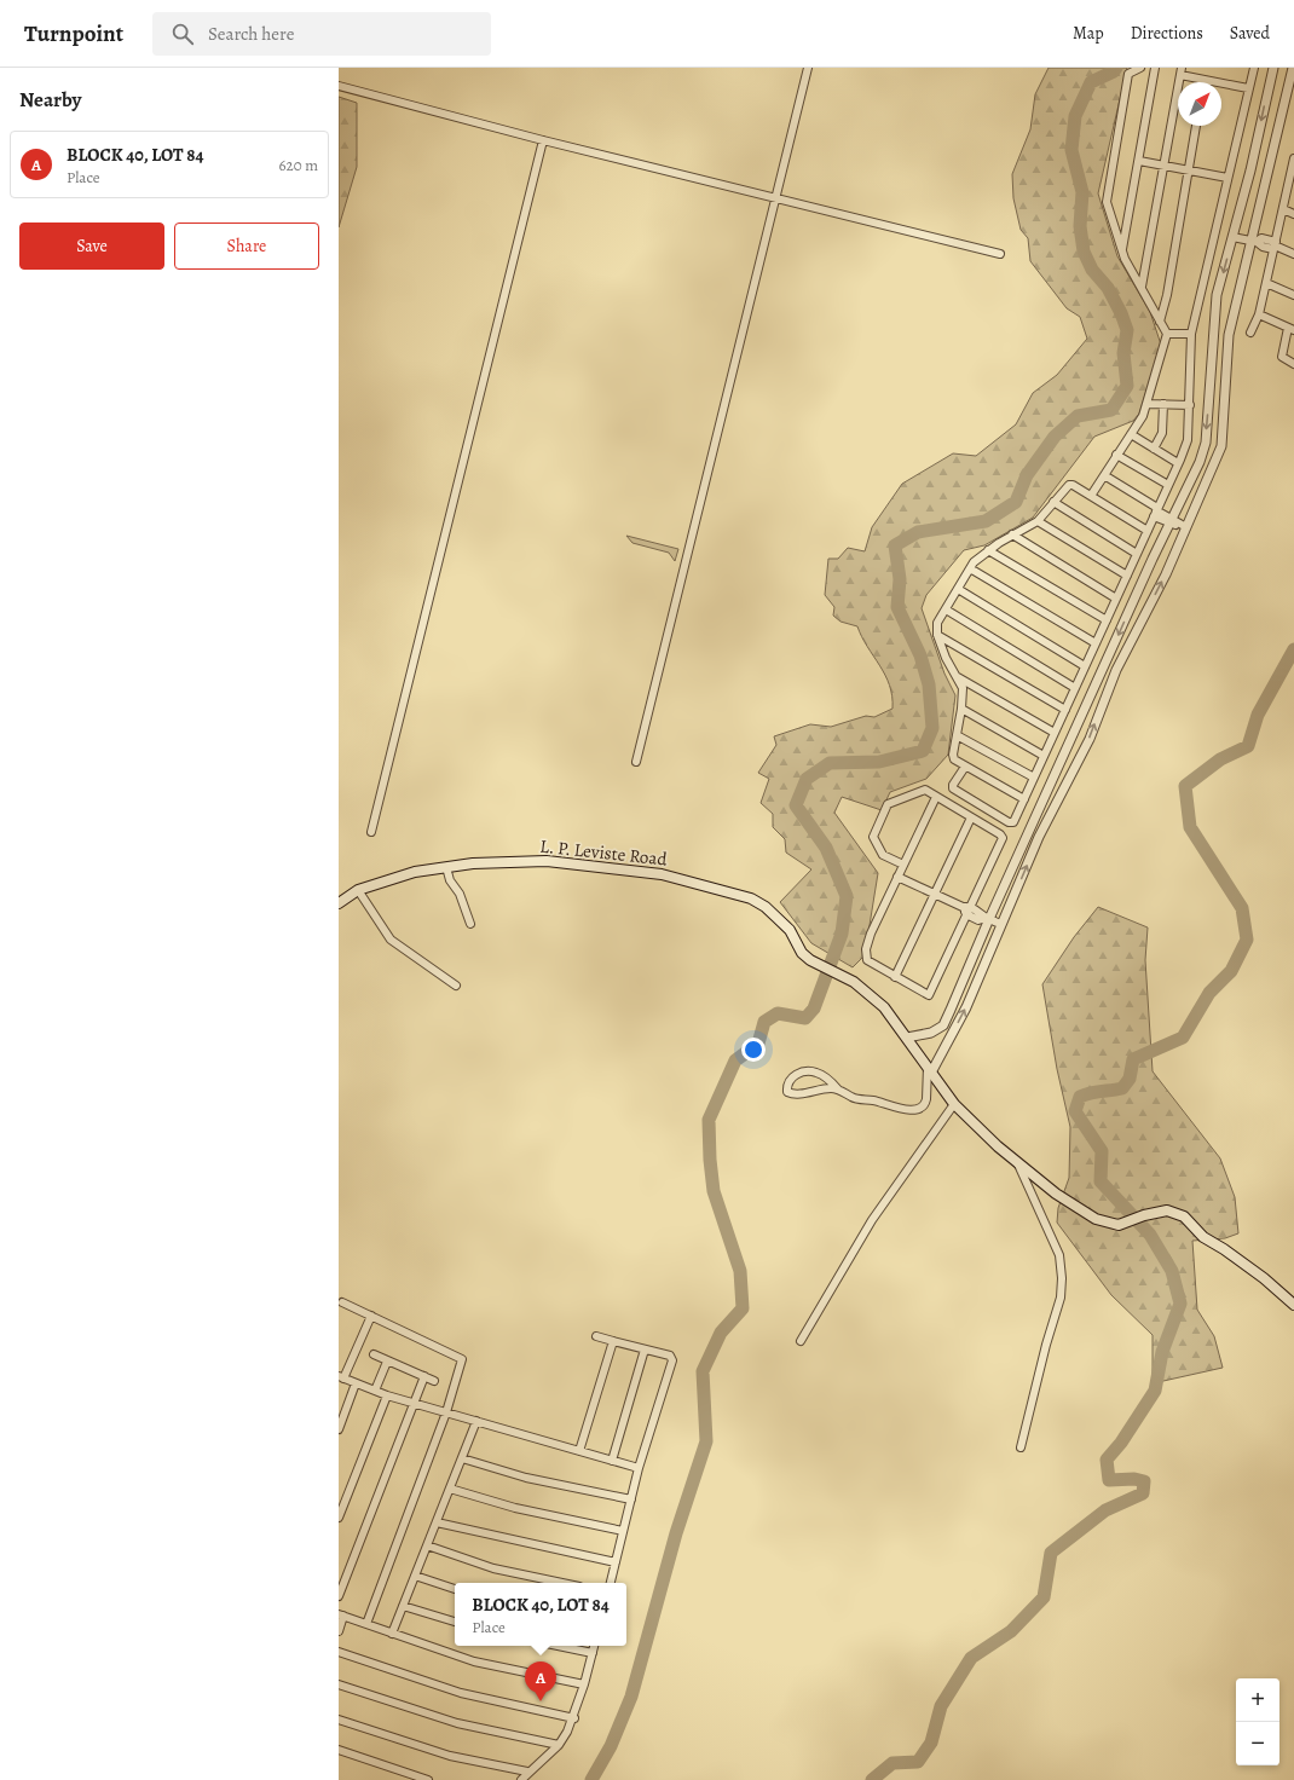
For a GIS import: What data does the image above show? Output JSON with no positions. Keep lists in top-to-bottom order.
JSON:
{
  "streets": {
    "main road": ["L. P. Leviste Road"]
  },
  "north": "top right",
  "page": {
    "header": "Turnpoint",
    "search": "Search here",
    "nav": ["Map", "Directions", "Saved"],
    "heading": "Nearby",
    "list": [
      {
        "mark": "A",
        "name": "BLOCK 40, LOT 84",
        "note": "Place",
        "value": "620 m"
      }
    ],
    "buttons": ["Save", "Share"],
    "popup": ["BLOCK 40, LOT 84", "Place"],
    "pins": "A",
    "map_buttons": ["+", "−"]
  }
}
